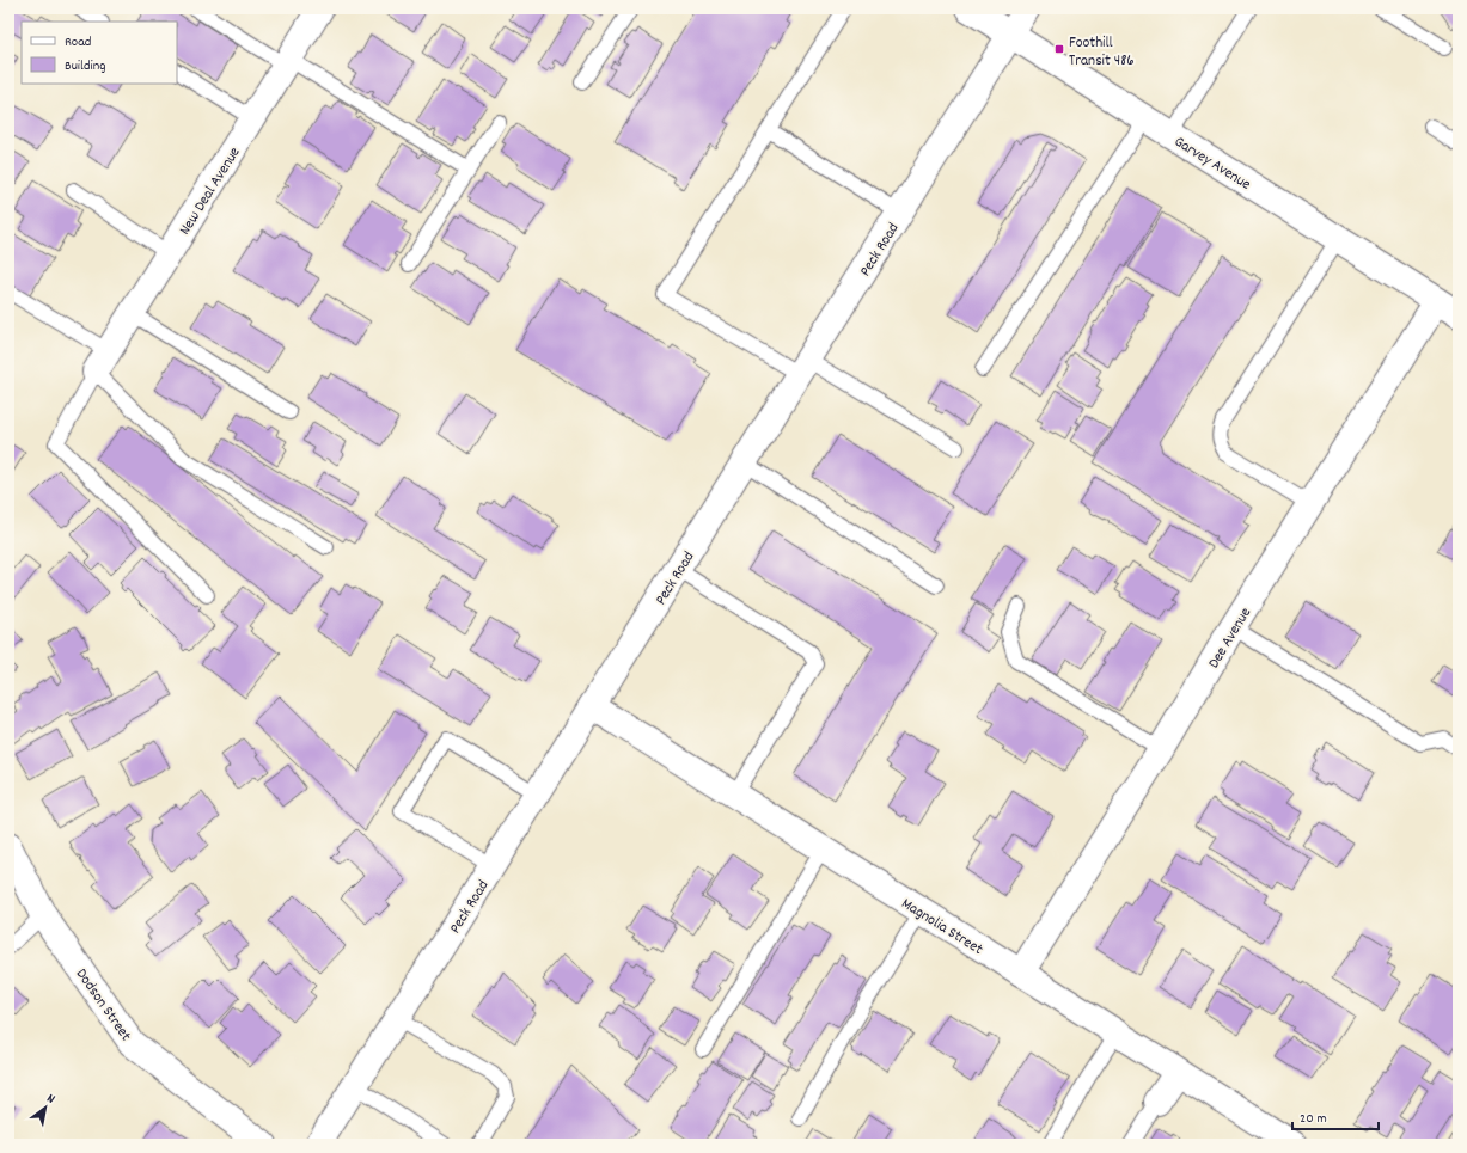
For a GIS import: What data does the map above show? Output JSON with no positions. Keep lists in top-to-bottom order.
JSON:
{
  "streets": {
    "street": [
      "Garvey Avenue",
      "New Deal Avenue",
      "Peck Road",
      "Dee Avenue",
      "Magnolia Street",
      "Dodson Street"
    ]
  },
  "crossings": [
    ["Garvey Avenue", "Peck Road"],
    ["Garvey Avenue", "Dee Avenue"],
    ["Peck Road", "Magnolia Street"],
    ["Dee Avenue", "Magnolia Street"]
  ],
  "places": {
    "transit": ["Foothill Transit 486"]
  },
  "legend": ["Road", "Building"],
  "scale_bar": "20 m",
  "north": "top right"
}
